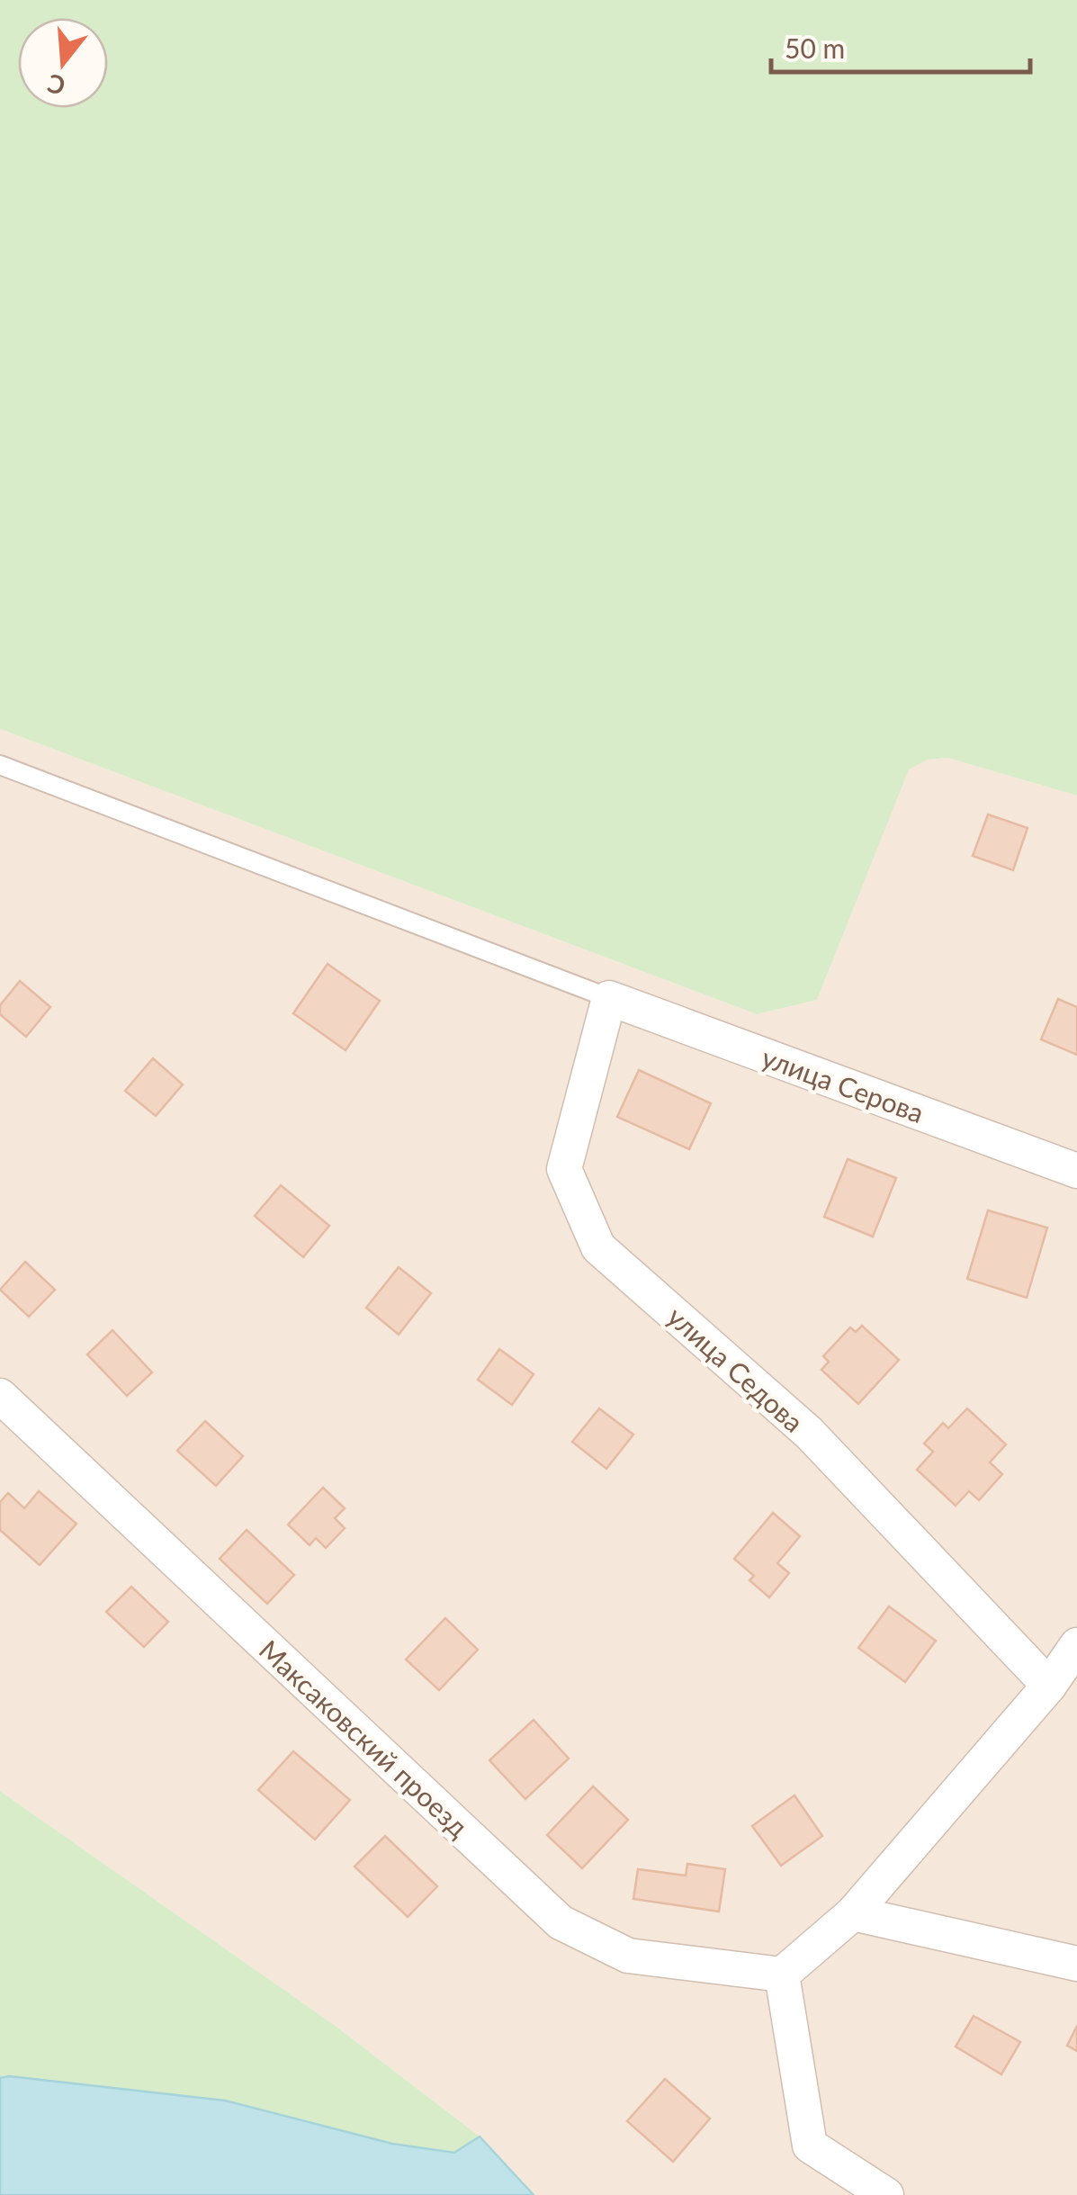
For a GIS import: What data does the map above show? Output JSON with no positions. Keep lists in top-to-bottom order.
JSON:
{
  "streets": {
    "street": ["улица Серова", "улица Седова", "Максаковский проезд"]
  },
  "crossings": [
    ["улица Серова", "улица Седова"]
  ],
  "scale_bar": "50 m",
  "north": "bottom"
}
